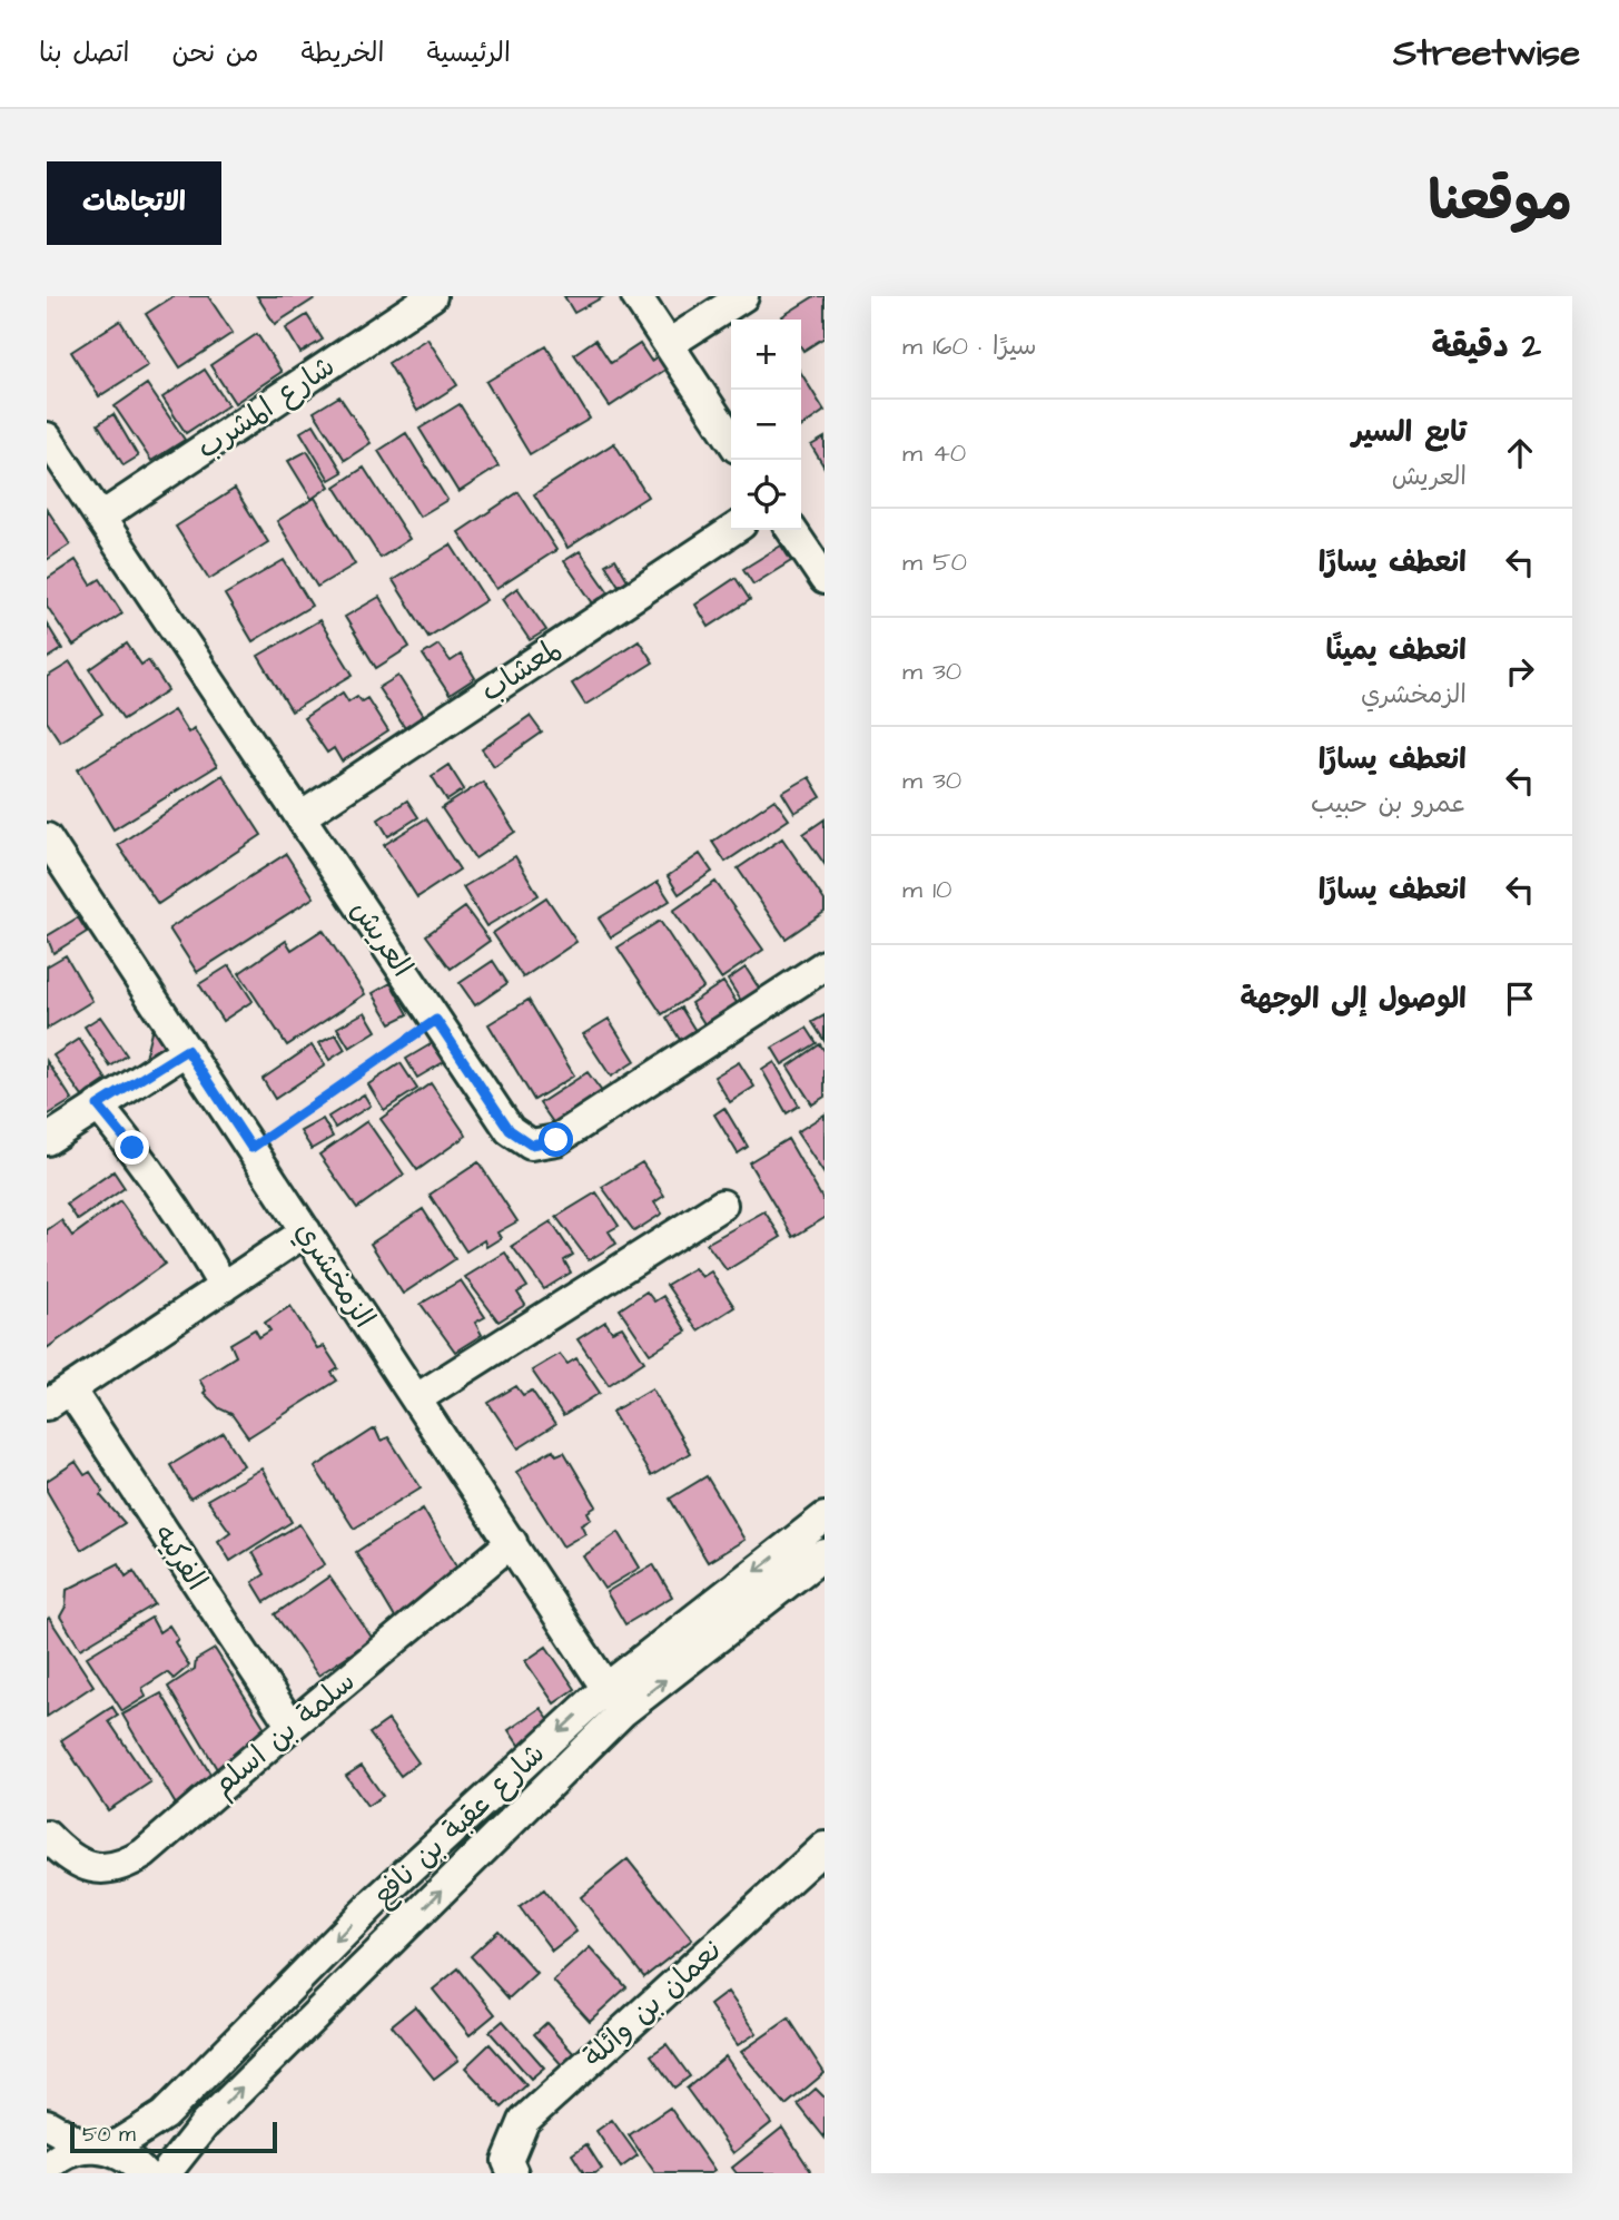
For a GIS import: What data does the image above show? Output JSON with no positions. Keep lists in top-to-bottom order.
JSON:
{
  "streets": {
    "street": [
      "شارع المشرب",
      "لمعشاب",
      "العريش",
      "الزمخشري",
      "الفركيه",
      "سلمة بن اسلم",
      "شارع عقبة بن نافع",
      "نعمان بن وائلة"
    ]
  },
  "crossings": [
    ["شارع المشرب", "العريش"],
    ["لمعشاب", "العريش"],
    ["الزمخشري", "سلمة بن اسلم"],
    ["الزمخشري", "شارع عقبة بن نافع"],
    ["الفركيه", "سلمة بن اسلم"]
  ],
  "scale_bar": "50 m",
  "page": {
    "header": "Streetwise",
    "nav": [
      "الرئيسية",
      "الخريطة",
      "من نحن",
      "اتصل بنا"
    ],
    "title": "موقعنا",
    "buttons": "الاتجاهات",
    "heading": ["2 دقيقة", "سيرًا · 160 m"],
    "map_buttons": ["+", "−"],
    "list": [
      ["تابع السير", "العريش", "40 m"],
      ["انعطف يسارًا", "50 m"],
      ["انعطف يمينًا", "الزمخشري", "30 m"],
      ["انعطف يسارًا", "عمرو بن حبيب", "30 m"],
      ["انعطف يسارًا", "10 m"],
      "الوصول إلى الوجهة"
    ],
    "scale": "50 m"
  }
}
